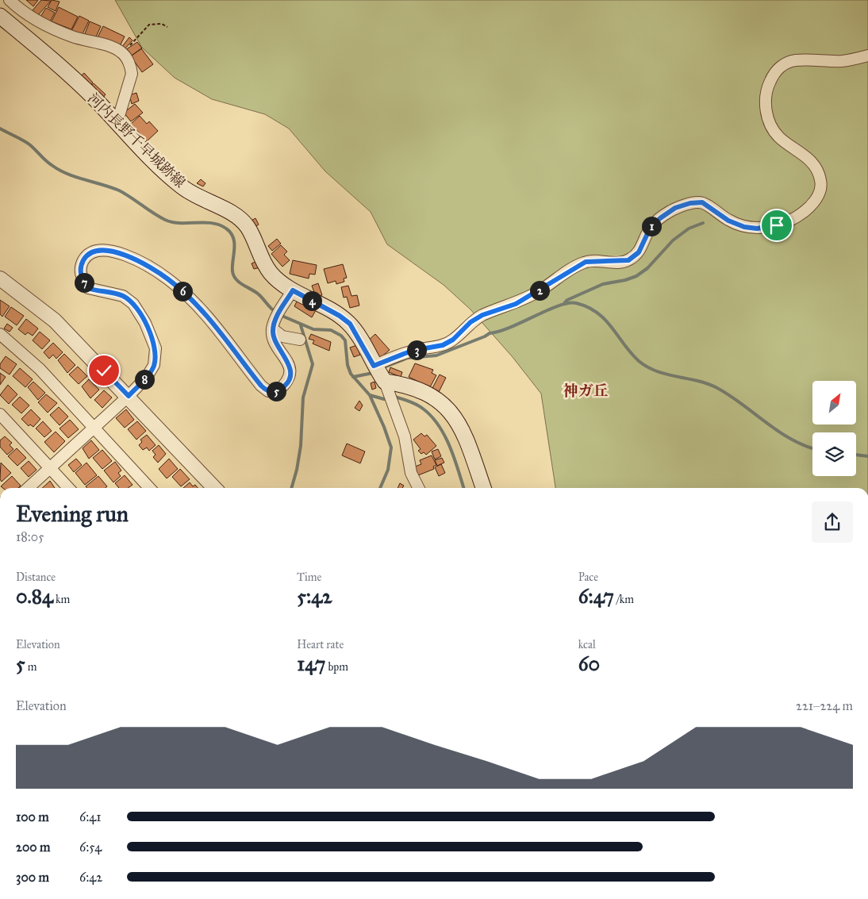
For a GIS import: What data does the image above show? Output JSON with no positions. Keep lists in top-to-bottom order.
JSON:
{
  "streets": {
    "main road": ["河内長野千早城跡線"]
  },
  "districts": ["神ガ丘"],
  "north": "top right",
  "page": {
    "pins": [
      "1",
      "7",
      "2",
      "6",
      "4",
      "3",
      "8",
      "5"
    ],
    "heading": ["Evening run", "18:05"],
    "stats": [
      ["Distance", "0.84 km"],
      ["Time", "5:42"],
      ["Pace", "6:47 /km"],
      ["Elevation", "5 m"],
      ["Heart rate", "147 bpm"],
      ["kcal", "60"]
    ],
    "chart": ["Elevation", "221–224 m"],
    "list": [
      {
        "name": "100 m",
        "note": "6:41"
      },
      {
        "name": "200 m",
        "note": "6:54"
      },
      {
        "name": "300 m",
        "note": "6:42"
      }
    ]
  }
}
